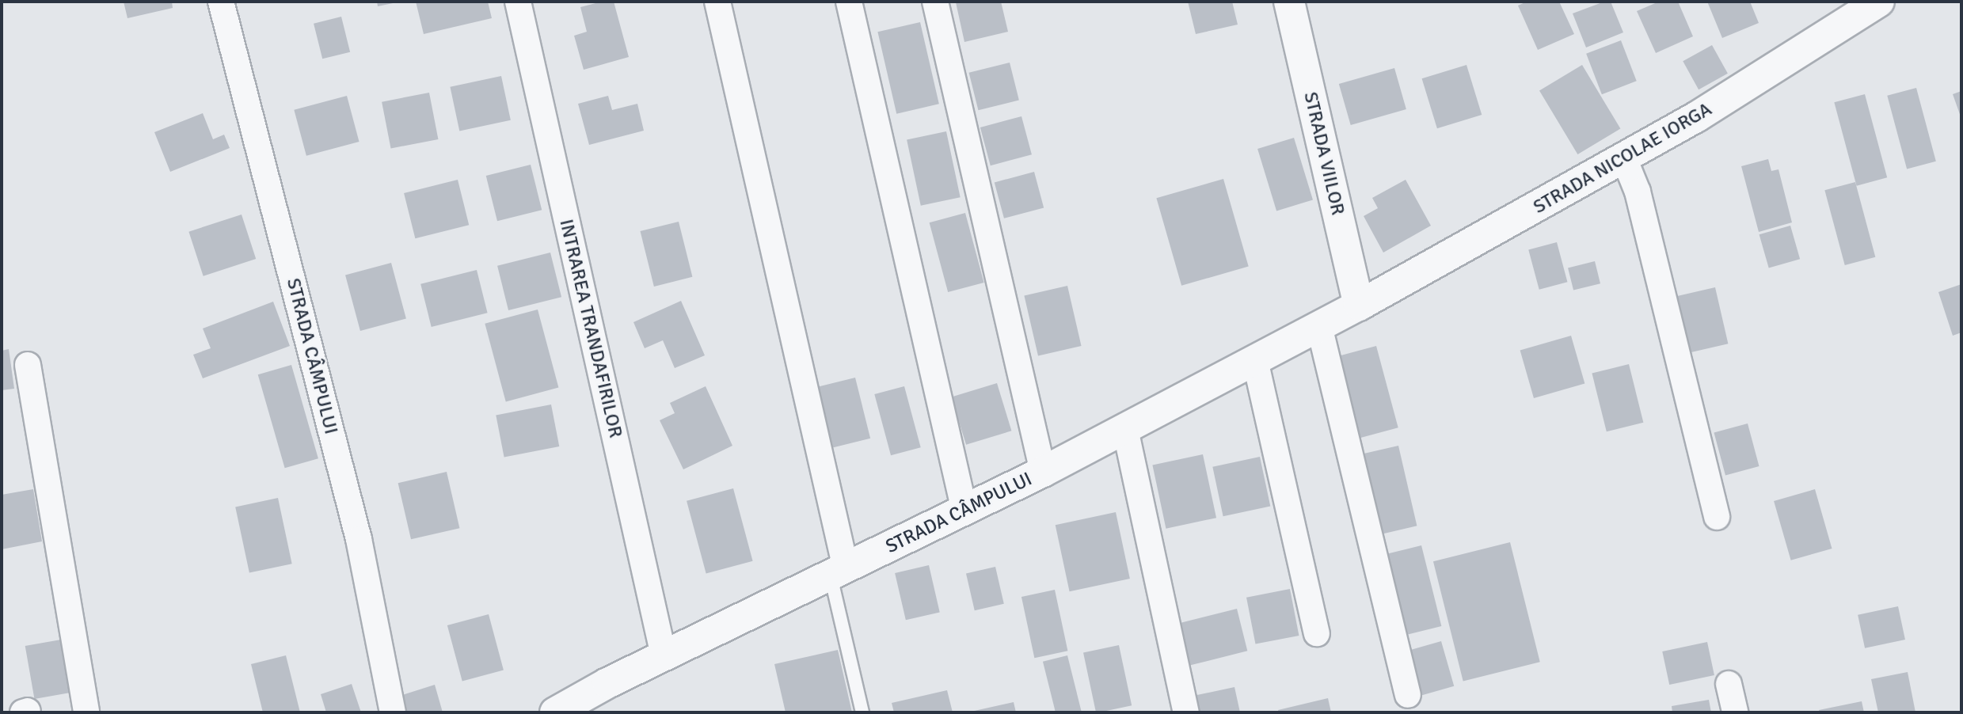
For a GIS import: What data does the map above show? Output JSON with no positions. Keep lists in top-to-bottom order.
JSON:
{
  "streets": {
    "street": [
      "STRADA VIILOR",
      "STRADA NICOLAE IORGA",
      "INTRAREA TRANDAFIRILOR",
      "STRADA CÂMPULUI"
    ]
  },
  "crossings": [
    ["STRADA VIILOR", "STRADA NICOLAE IORGA"],
    ["STRADA VIILOR", "STRADA CÂMPULUI"],
    ["STRADA NICOLAE IORGA", "STRADA CÂMPULUI"],
    ["INTRAREA TRANDAFIRILOR", "STRADA CÂMPULUI"]
  ]
}
